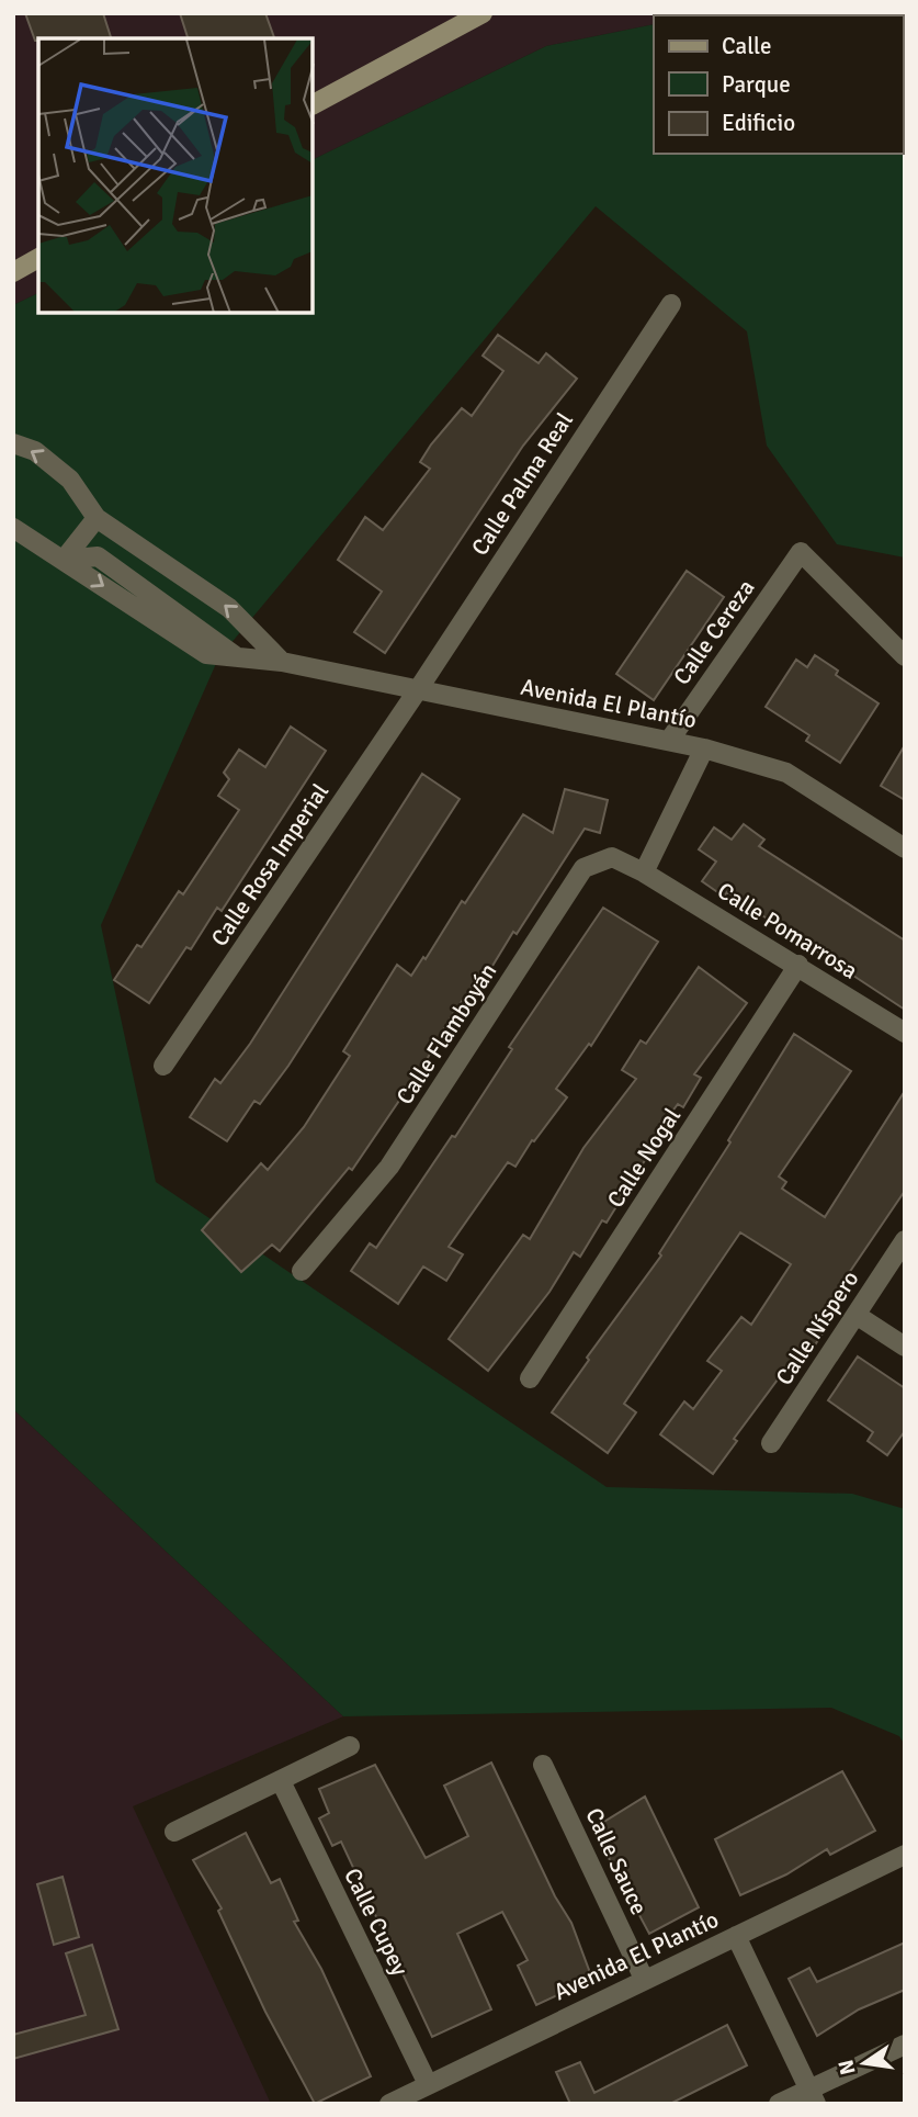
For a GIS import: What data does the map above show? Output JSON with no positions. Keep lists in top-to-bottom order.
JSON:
{
  "streets": {
    "street": [
      "Calle Palma Real",
      "Calle Cereza",
      "Avenida El Plantío",
      "Calle Rosa Imperial",
      "Calle Pomarrosa",
      "Calle Flamboyán",
      "Calle Nogal",
      "Calle Níspero",
      "Calle Sauce",
      "Calle Cupey"
    ]
  },
  "crossings": [
    ["Calle Palma Real", "Avenida El Plantío"],
    ["Calle Palma Real", "Calle Rosa Imperial"],
    ["Calle Cereza", "Avenida El Plantío"],
    ["Avenida El Plantío", "Calle Rosa Imperial"],
    ["Avenida El Plantío", "Calle Sauce"],
    ["Avenida El Plantío", "Calle Cupey"],
    ["Calle Pomarrosa", "Calle Flamboyán"],
    ["Calle Pomarrosa", "Calle Nogal"]
  ],
  "legend": ["Calle", "Parque", "Edificio"],
  "north": "left"
}
